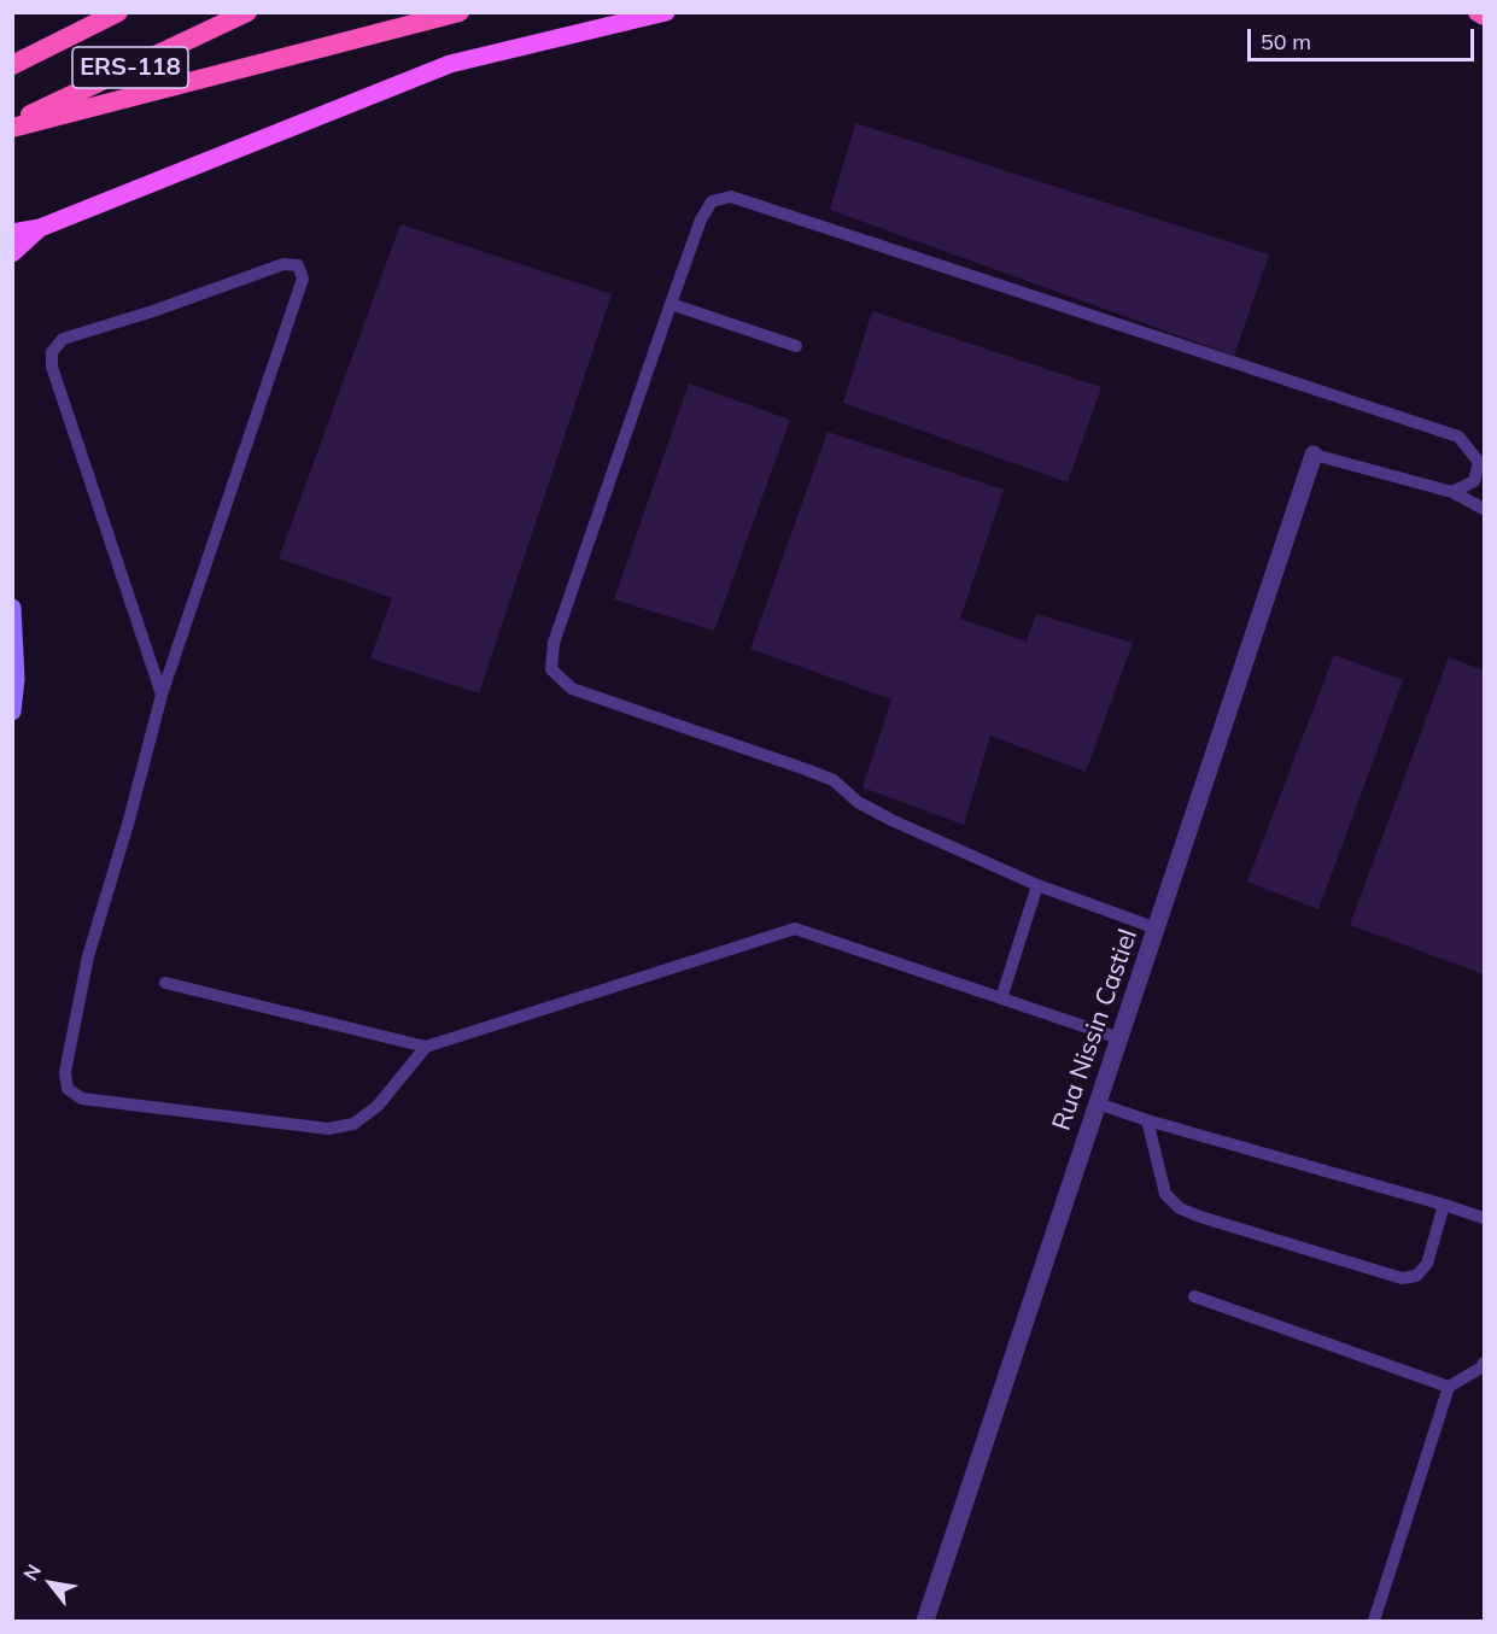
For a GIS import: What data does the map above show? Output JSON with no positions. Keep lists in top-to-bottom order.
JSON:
{
  "streets": {
    "highway": ["ERS-118"],
    "street": ["Rua Nissin Castiel"]
  },
  "scale_bar": "50 m",
  "north": "top left"
}
